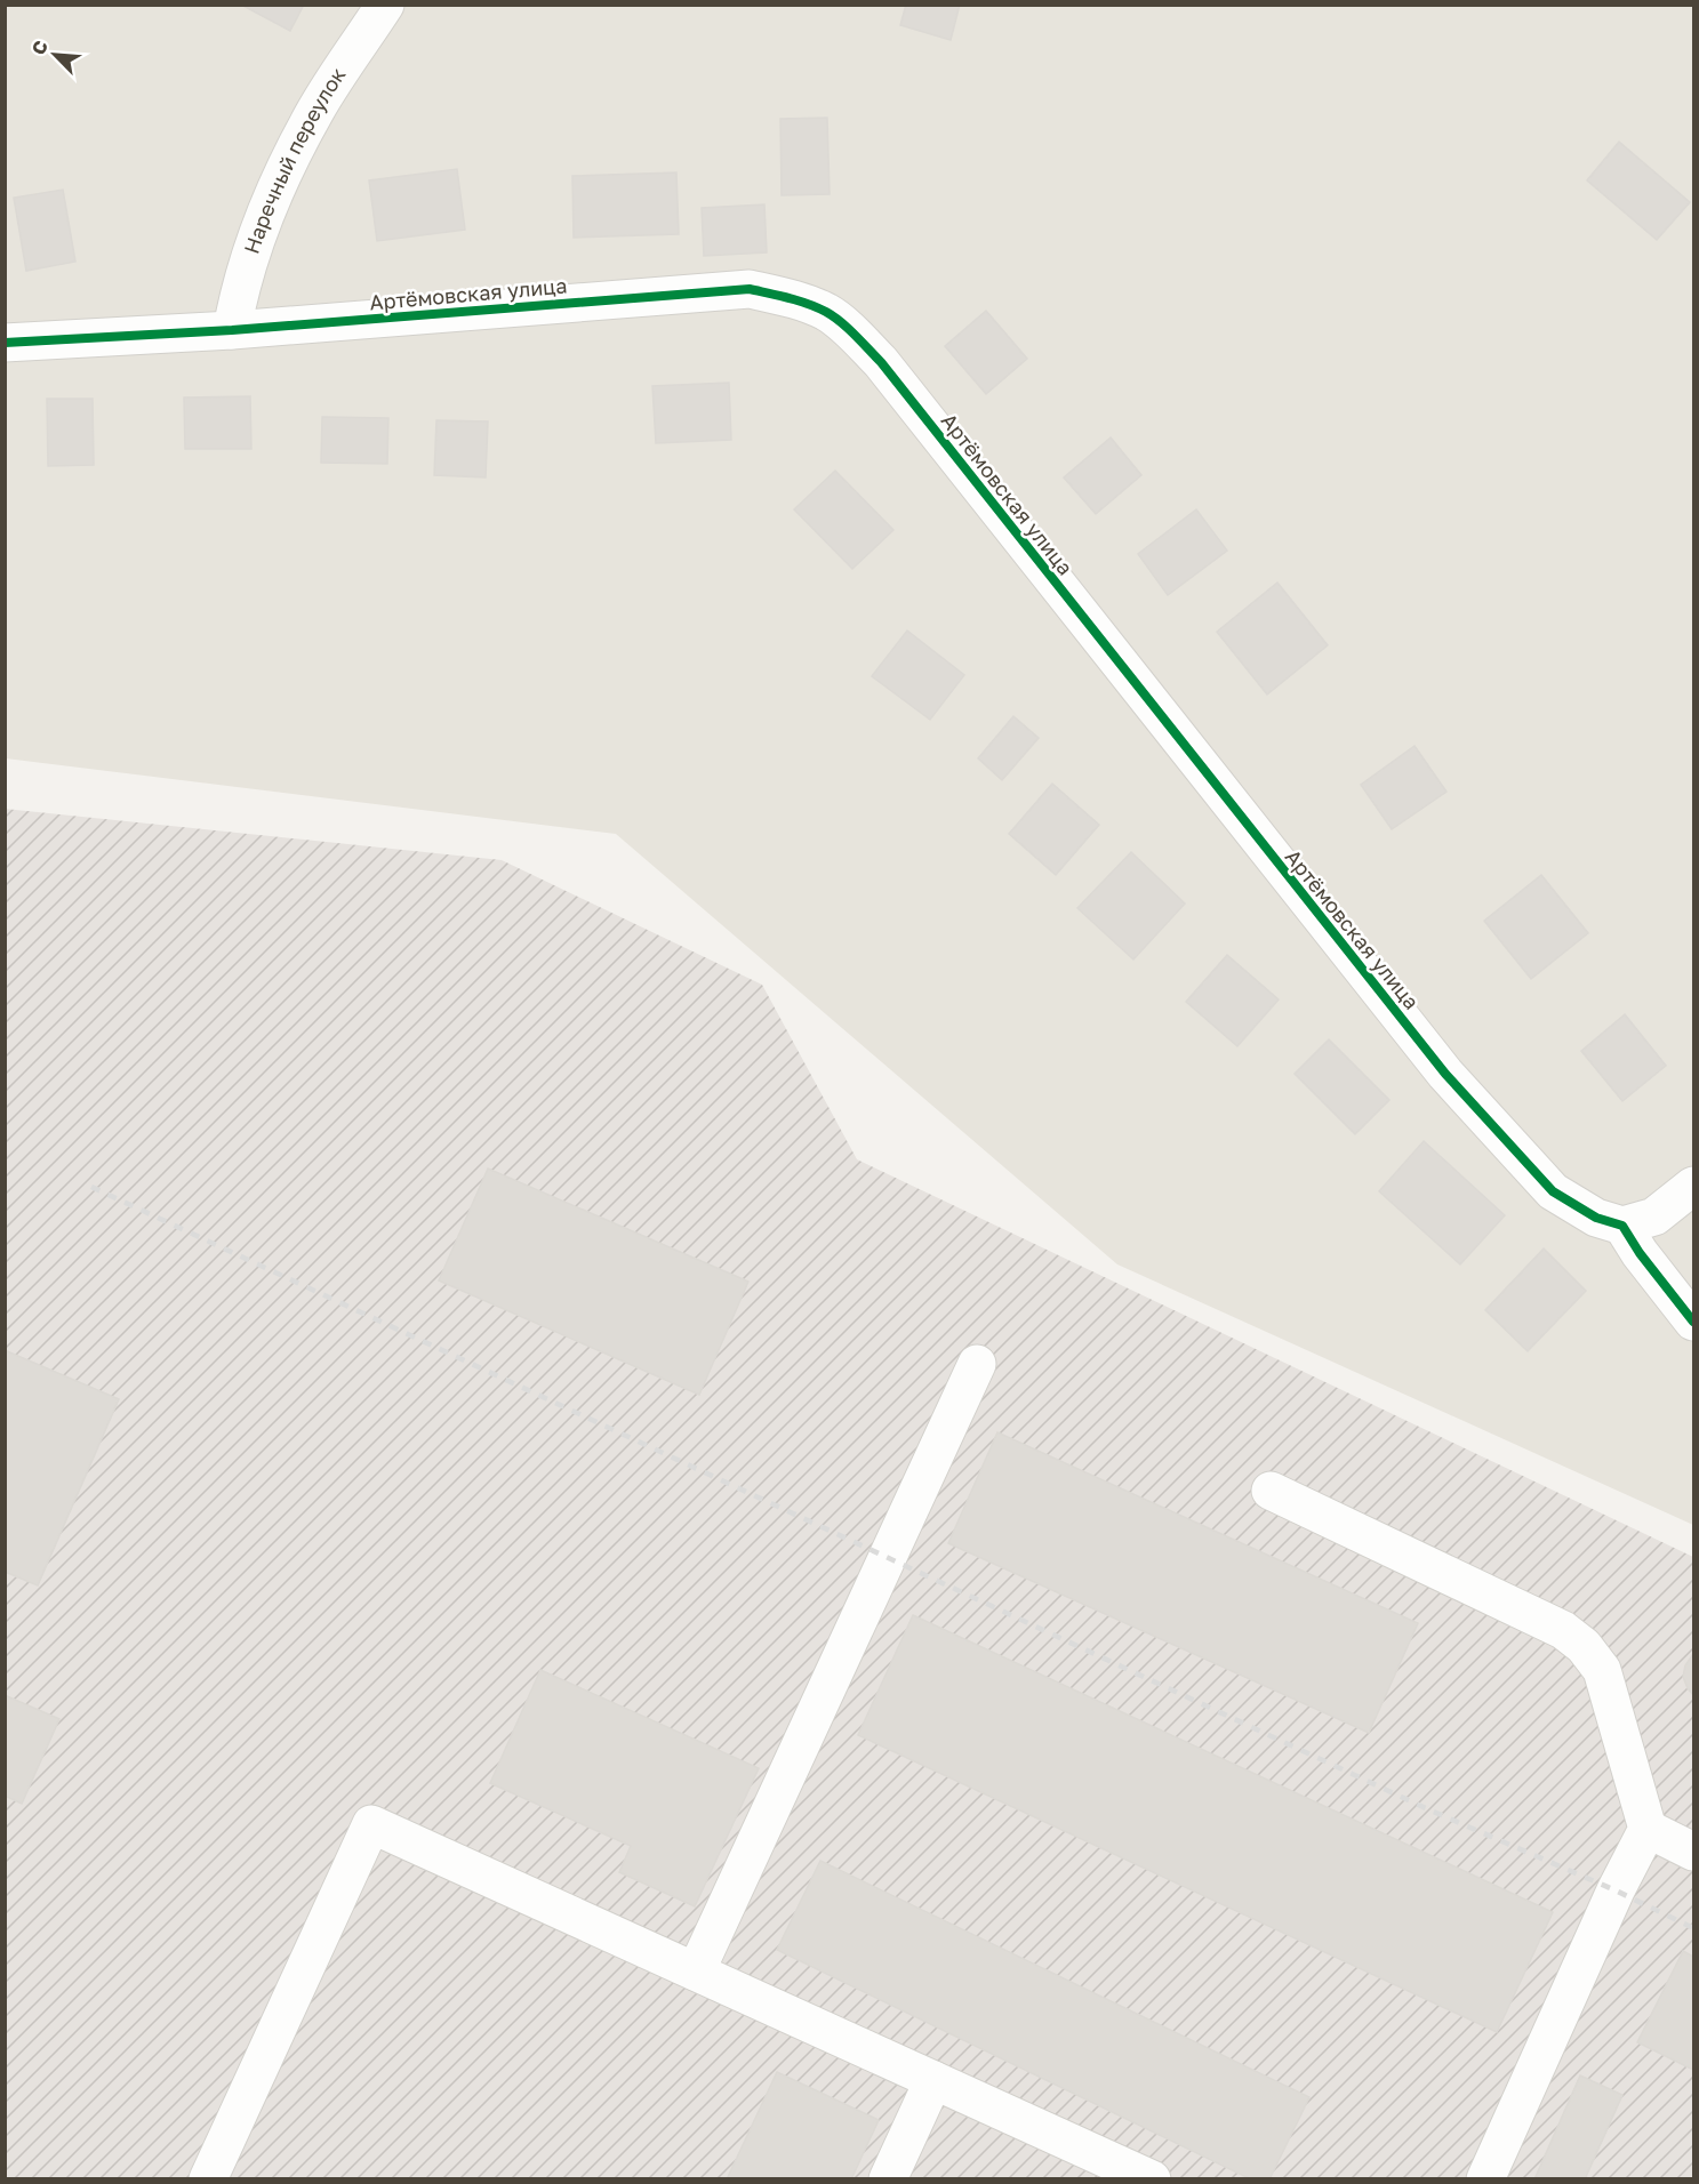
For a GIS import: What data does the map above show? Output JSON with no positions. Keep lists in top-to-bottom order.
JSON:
{
  "streets": {
    "street": ["Наречный переулок", "Артёмовская улица"]
  },
  "crossings": [
    ["Наречный переулок", "Артёмовская улица"]
  ],
  "north": "top left"
}
